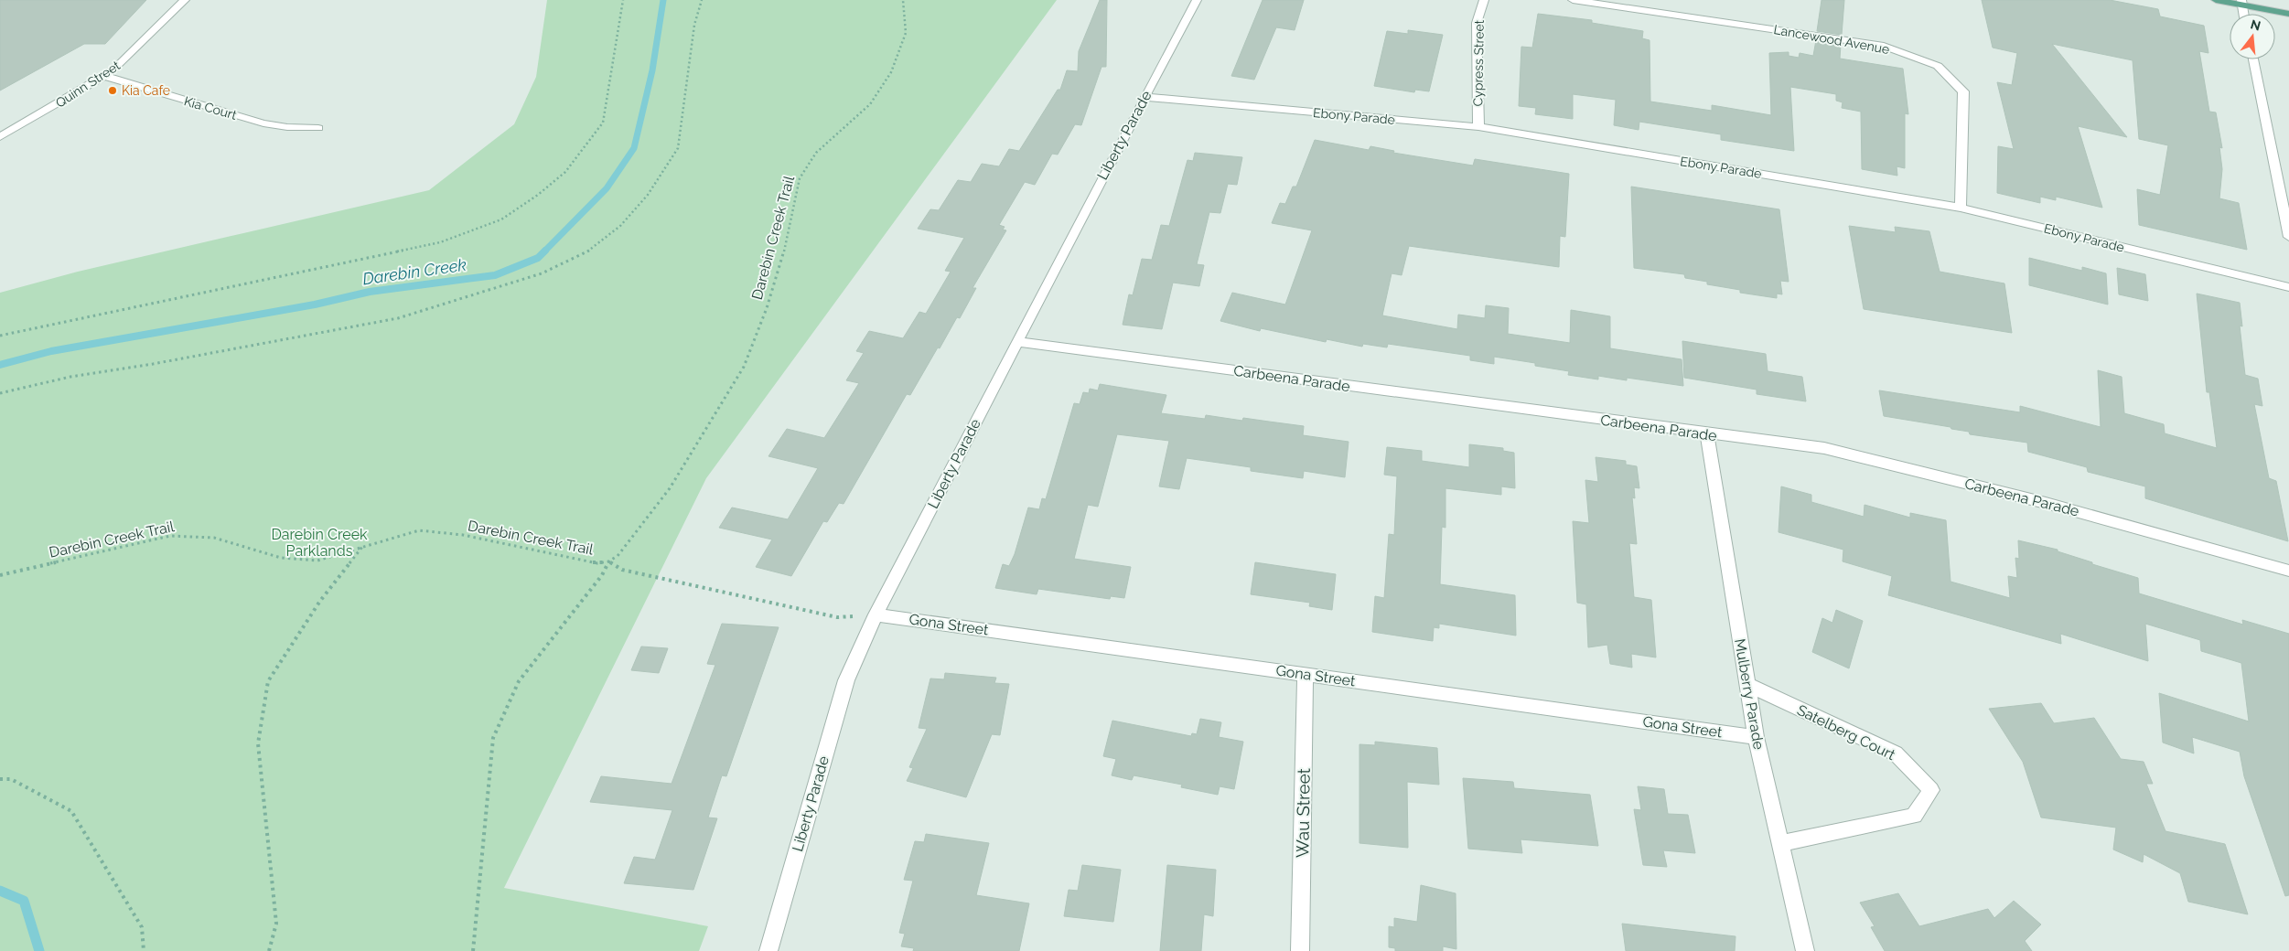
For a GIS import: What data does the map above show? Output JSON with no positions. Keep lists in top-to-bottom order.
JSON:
{
  "streets": {
    "street": [
      "Lancewood Avenue",
      "Cypress Street",
      "Quinn Street",
      "Kia Court",
      "Ebony Parade",
      "Liberty Parade",
      "Carbeena Parade",
      "Gona Street",
      "Mulberry Parade",
      "Satelberg Court",
      "Wau Street"
    ],
    "path": ["Darebin Creek Trail"]
  },
  "crossings": [
    ["Lancewood Avenue", "Ebony Parade"],
    ["Cypress Street", "Ebony Parade"],
    ["Quinn Street", "Kia Court"],
    ["Ebony Parade", "Liberty Parade"],
    ["Liberty Parade", "Carbeena Parade"],
    ["Liberty Parade", "Gona Street"],
    ["Carbeena Parade", "Mulberry Parade"],
    ["Gona Street", "Mulberry Parade"],
    ["Gona Street", "Wau Street"],
    ["Mulberry Parade", "Satelberg Court"]
  ],
  "water": ["Darebin Creek"],
  "parks": ["Darebin Creek Parklands"],
  "places": ["Kia Cafe"],
  "north": "top"
}
